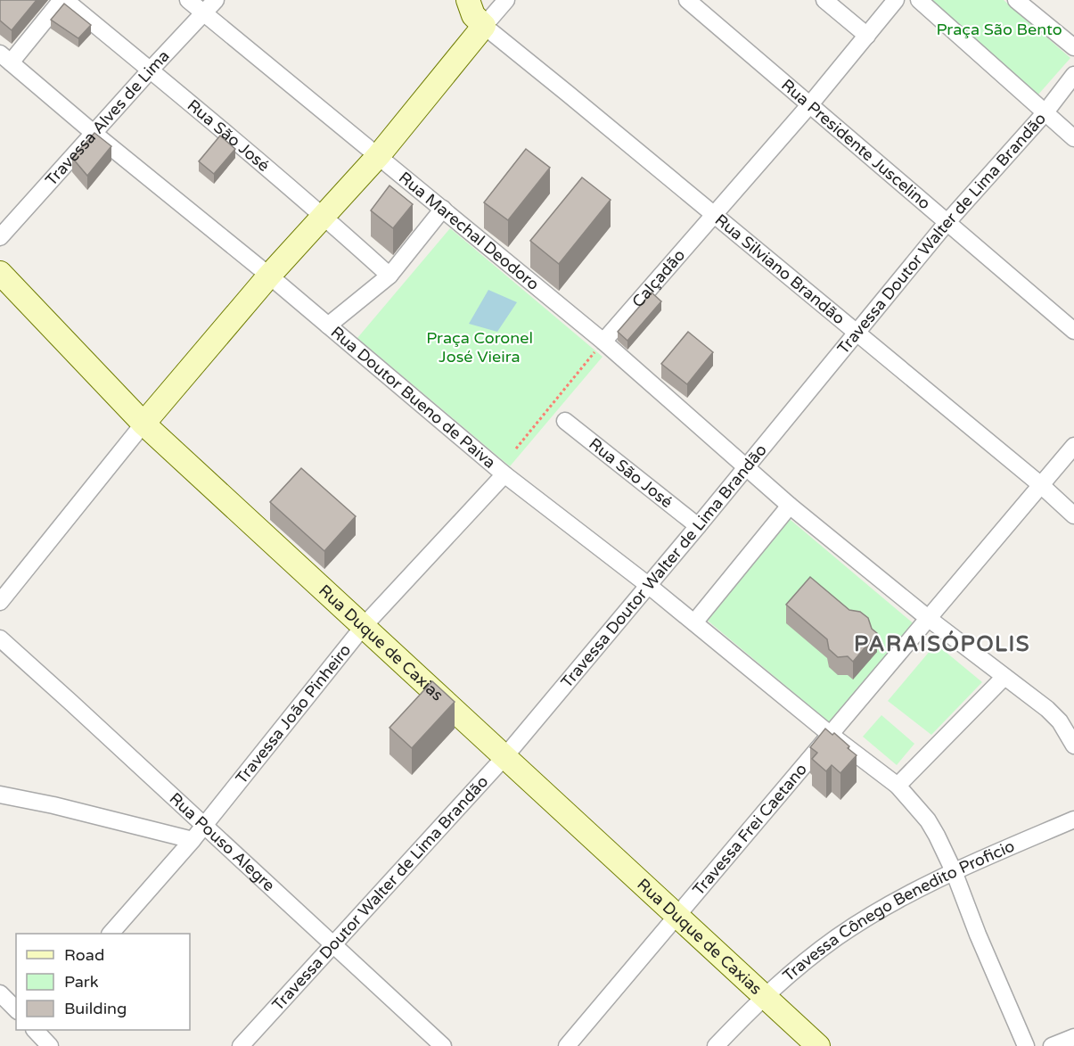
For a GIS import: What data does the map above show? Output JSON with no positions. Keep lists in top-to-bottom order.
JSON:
{
  "streets": {
    "street": [
      "Travessa Alves de Lima",
      "Rua São José",
      "Rua Presidente Juscelino",
      "Rua Marechal Deodoro",
      "Travessa Doutor Walter de Lima Brandão",
      "Rua Silviano Brandão",
      "Calçadão",
      "Rua Doutor Bueno de Paiva",
      "Rua Duque de Caxias",
      "Travessa João Pinheiro",
      "Travessa Frei Caetano",
      "Rua Pouso Alegre",
      "Travessa Cônego Benedito Proficio"
    ]
  },
  "crossings": [
    ["Travessa Alves de Lima", "Rua São José"],
    ["Travessa Alves de Lima", "Rua Marechal Deodoro"],
    ["Travessa Alves de Lima", "Rua Doutor Bueno de Paiva"],
    ["Rua São José", "Travessa Doutor Walter de Lima Brandão"],
    ["Rua Presidente Juscelino", "Travessa Doutor Walter de Lima Brandão"],
    ["Rua Presidente Juscelino", "Calçadão"],
    ["Rua Marechal Deodoro", "Travessa Doutor Walter de Lima Brandão"],
    ["Rua Marechal Deodoro", "Calçadão"],
    ["Rua Marechal Deodoro", "Travessa Frei Caetano"],
    ["Travessa Doutor Walter de Lima Brandão", "Rua Silviano Brandão"],
    ["Travessa Doutor Walter de Lima Brandão", "Rua Doutor Bueno de Paiva"],
    ["Travessa Doutor Walter de Lima Brandão", "Rua Duque de Caxias"],
    ["Travessa Doutor Walter de Lima Brandão", "Rua Pouso Alegre"],
    ["Rua Silviano Brandão", "Calçadão"],
    ["Rua Doutor Bueno de Paiva", "Travessa João Pinheiro"],
    ["Rua Doutor Bueno de Paiva", "Travessa Frei Caetano"],
    ["Rua Doutor Bueno de Paiva", "Travessa Cônego Benedito Proficio"],
    ["Rua Duque de Caxias", "Travessa João Pinheiro"],
    ["Rua Duque de Caxias", "Travessa Frei Caetano"],
    ["Rua Duque de Caxias", "Travessa Cônego Benedito Proficio"],
    ["Travessa João Pinheiro", "Rua Pouso Alegre"]
  ],
  "districts": ["PARAISÓPOLIS"],
  "parks": ["Praça São Bento", "Praça Coronel José Vieira"],
  "legend": ["Road", "Park", "Building"]
}
